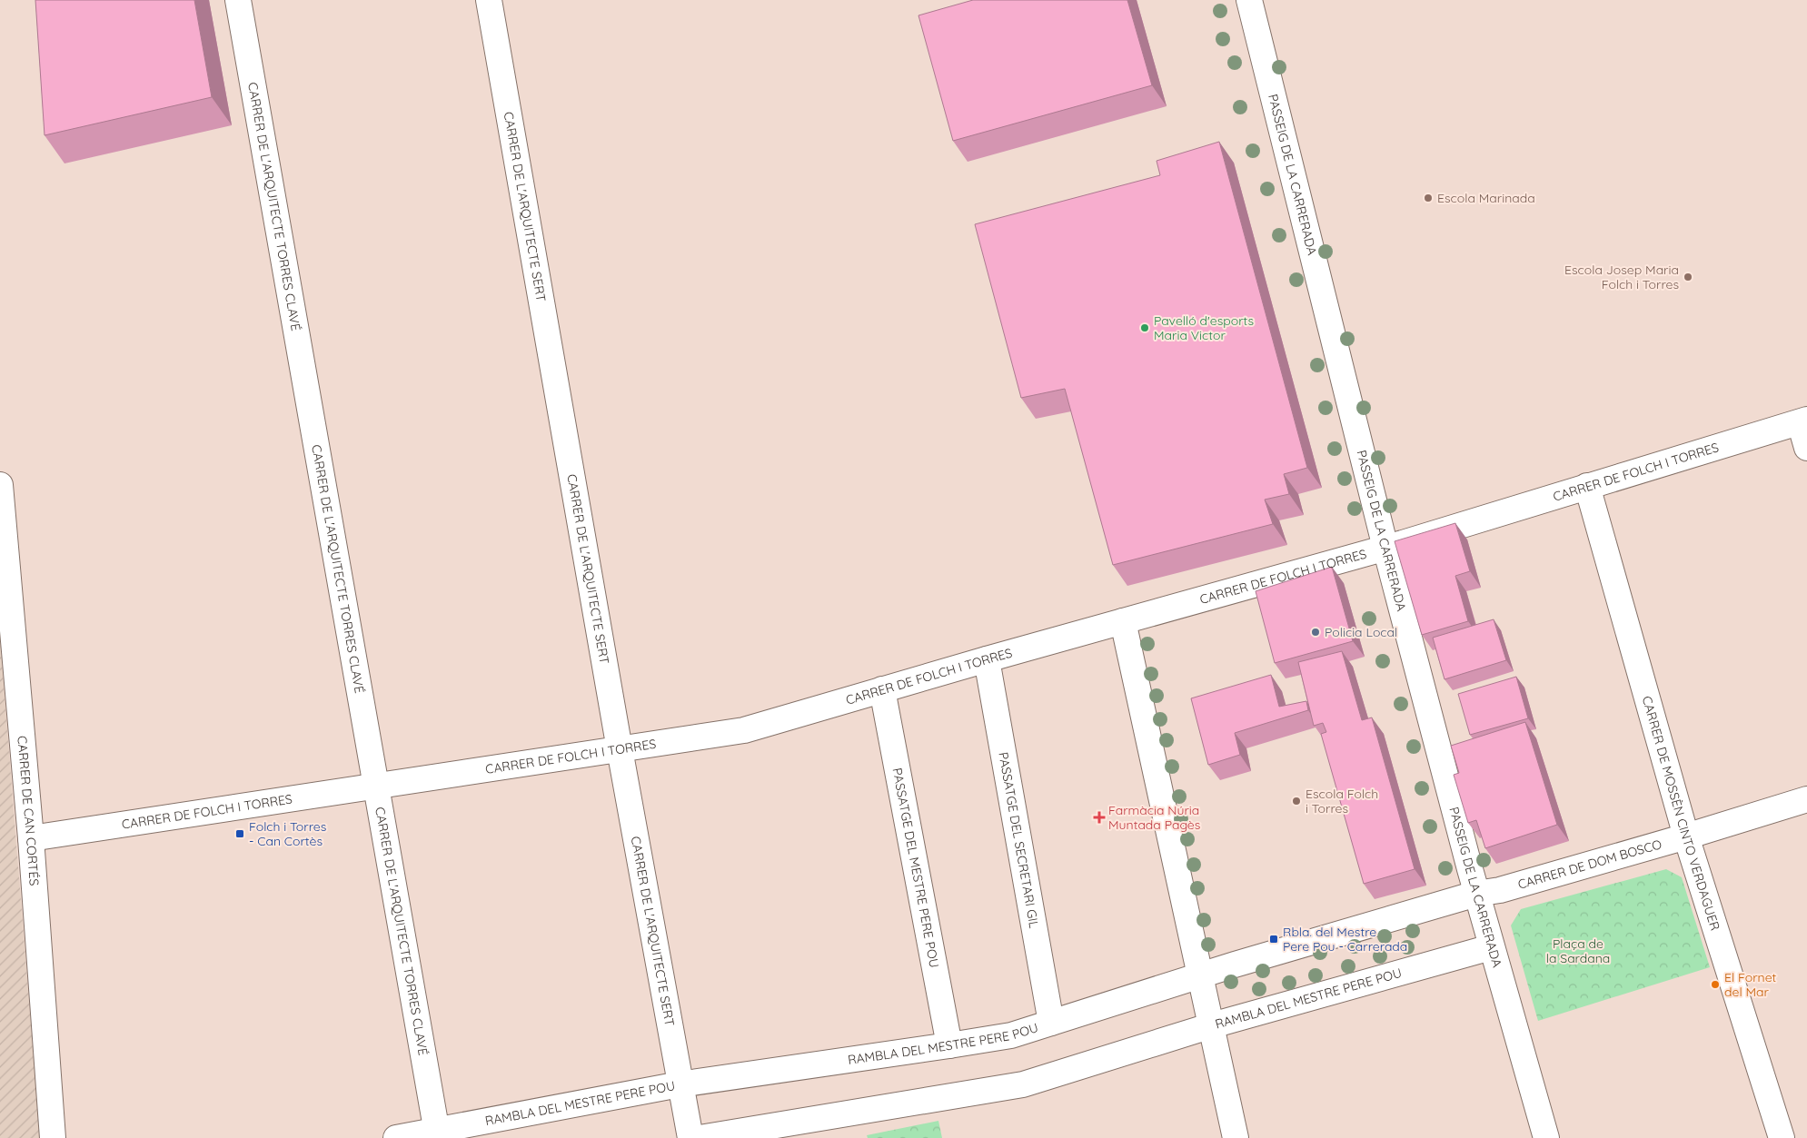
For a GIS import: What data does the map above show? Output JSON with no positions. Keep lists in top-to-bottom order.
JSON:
{
  "streets": {
    "street": [
      "PASSEIG DE LA CARRERADA",
      "CARRER DE L'ARQUITECTE TORRES CLAVÉ",
      "CARRER DE L'ARQUITECTE SERT",
      "CARRER DE FOLCH I TORRES",
      "CARRER DE CAN CORTÉS",
      "CARRER DE MOSSÈN CINTO VERDAGUER",
      "PASSATGE DEL SECRETARI GIL",
      "CARRER DE DOM BOSCO",
      "PASSATGE DEL MESTRE PERE POU",
      "RAMBLA DEL MESTRE PERE POU"
    ]
  },
  "crossings": [
    ["PASSEIG DE LA CARRERADA", "CARRER DE FOLCH I TORRES"],
    ["PASSEIG DE LA CARRERADA", "CARRER DE DOM BOSCO"],
    ["PASSEIG DE LA CARRERADA", "RAMBLA DEL MESTRE PERE POU"],
    ["CARRER DE L'ARQUITECTE TORRES CLAVÉ", "CARRER DE FOLCH I TORRES"],
    ["CARRER DE L'ARQUITECTE TORRES CLAVÉ", "RAMBLA DEL MESTRE PERE POU"],
    ["CARRER DE L'ARQUITECTE SERT", "CARRER DE FOLCH I TORRES"],
    ["CARRER DE L'ARQUITECTE SERT", "RAMBLA DEL MESTRE PERE POU"],
    ["CARRER DE FOLCH I TORRES", "CARRER DE CAN CORTÉS"],
    ["CARRER DE FOLCH I TORRES", "CARRER DE MOSSÈN CINTO VERDAGUER"],
    ["CARRER DE FOLCH I TORRES", "PASSATGE DEL SECRETARI GIL"],
    ["CARRER DE FOLCH I TORRES", "PASSATGE DEL MESTRE PERE POU"],
    ["CARRER DE MOSSÈN CINTO VERDAGUER", "CARRER DE DOM BOSCO"],
    ["PASSATGE DEL SECRETARI GIL", "RAMBLA DEL MESTRE PERE POU"],
    ["CARRER DE DOM BOSCO", "RAMBLA DEL MESTRE PERE POU"],
    ["PASSATGE DEL MESTRE PERE POU", "RAMBLA DEL MESTRE PERE POU"]
  ],
  "parks": ["Plaça de la Sardana"],
  "places": {
    "other": [
      "Escola Marinada",
      "Escola Josep Maria Folch i Torres",
      "Pavelló d'esports Maria Victor",
      "Policia Local",
      "Escola Folch i Torres",
      "El Fornet del Mar"
    ],
    "health": ["Farmàcia Núria Muntada Pagès"],
    "transit": ["Folch i Torres - Can Cortès", "Rbla. del Mestre Pere Pou - Carrerada"]
  }
}
